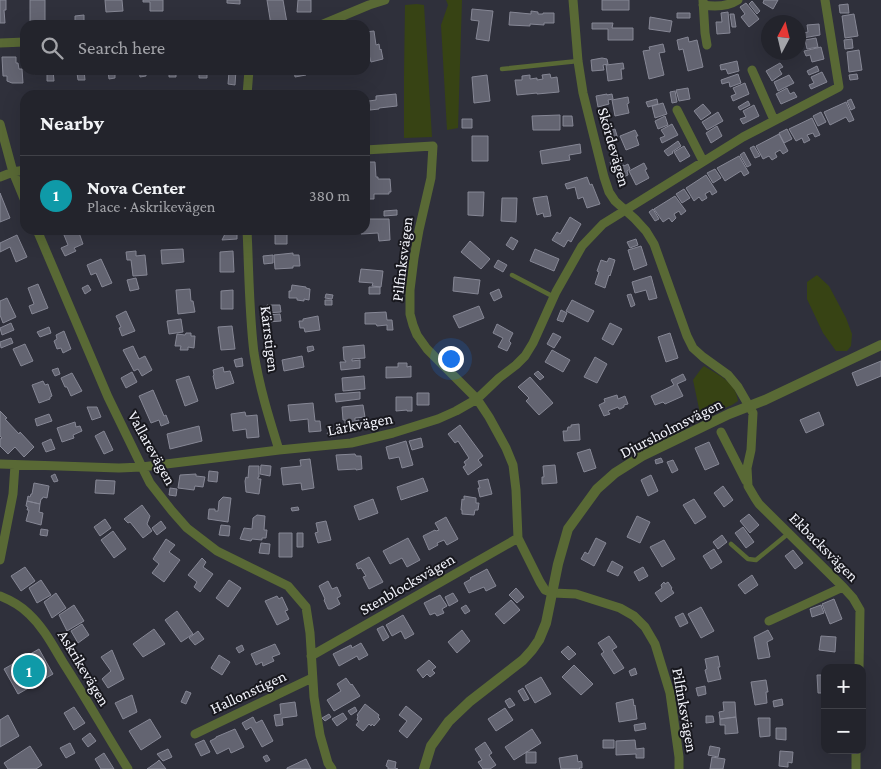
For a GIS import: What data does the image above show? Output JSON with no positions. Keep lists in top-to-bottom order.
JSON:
{
  "streets": {
    "street": [
      "Skördevägen",
      "Pilfinksvägen",
      "Kärrstigen",
      "Lärkvägen",
      "Djursholmsvägen",
      "Vallarevägen",
      "Ekbacksvägen",
      "Stenblocksvägen",
      "Askrikevägen",
      "Hallonstigen"
    ]
  },
  "crossings": [
    ["Skördevägen", "Lärkvägen"],
    ["Skördevägen", "Djursholmsvägen"],
    ["Pilfinksvägen", "Lärkvägen"],
    ["Pilfinksvägen", "Djursholmsvägen"],
    ["Pilfinksvägen", "Stenblocksvägen"],
    ["Kärrstigen", "Lärkvägen"],
    ["Lärkvägen", "Vallarevägen"],
    ["Vallarevägen", "Stenblocksvägen"],
    ["Vallarevägen", "Hallonstigen"]
  ],
  "north": "top",
  "page": {
    "search": "Search here",
    "heading": "Nearby",
    "list": [
      {
        "mark": "1",
        "name": "Nova Center",
        "note": "Place · Askrikevägen",
        "value": "380 m"
      }
    ],
    "pins": "1",
    "map_buttons": ["+", "−"]
  }
}
